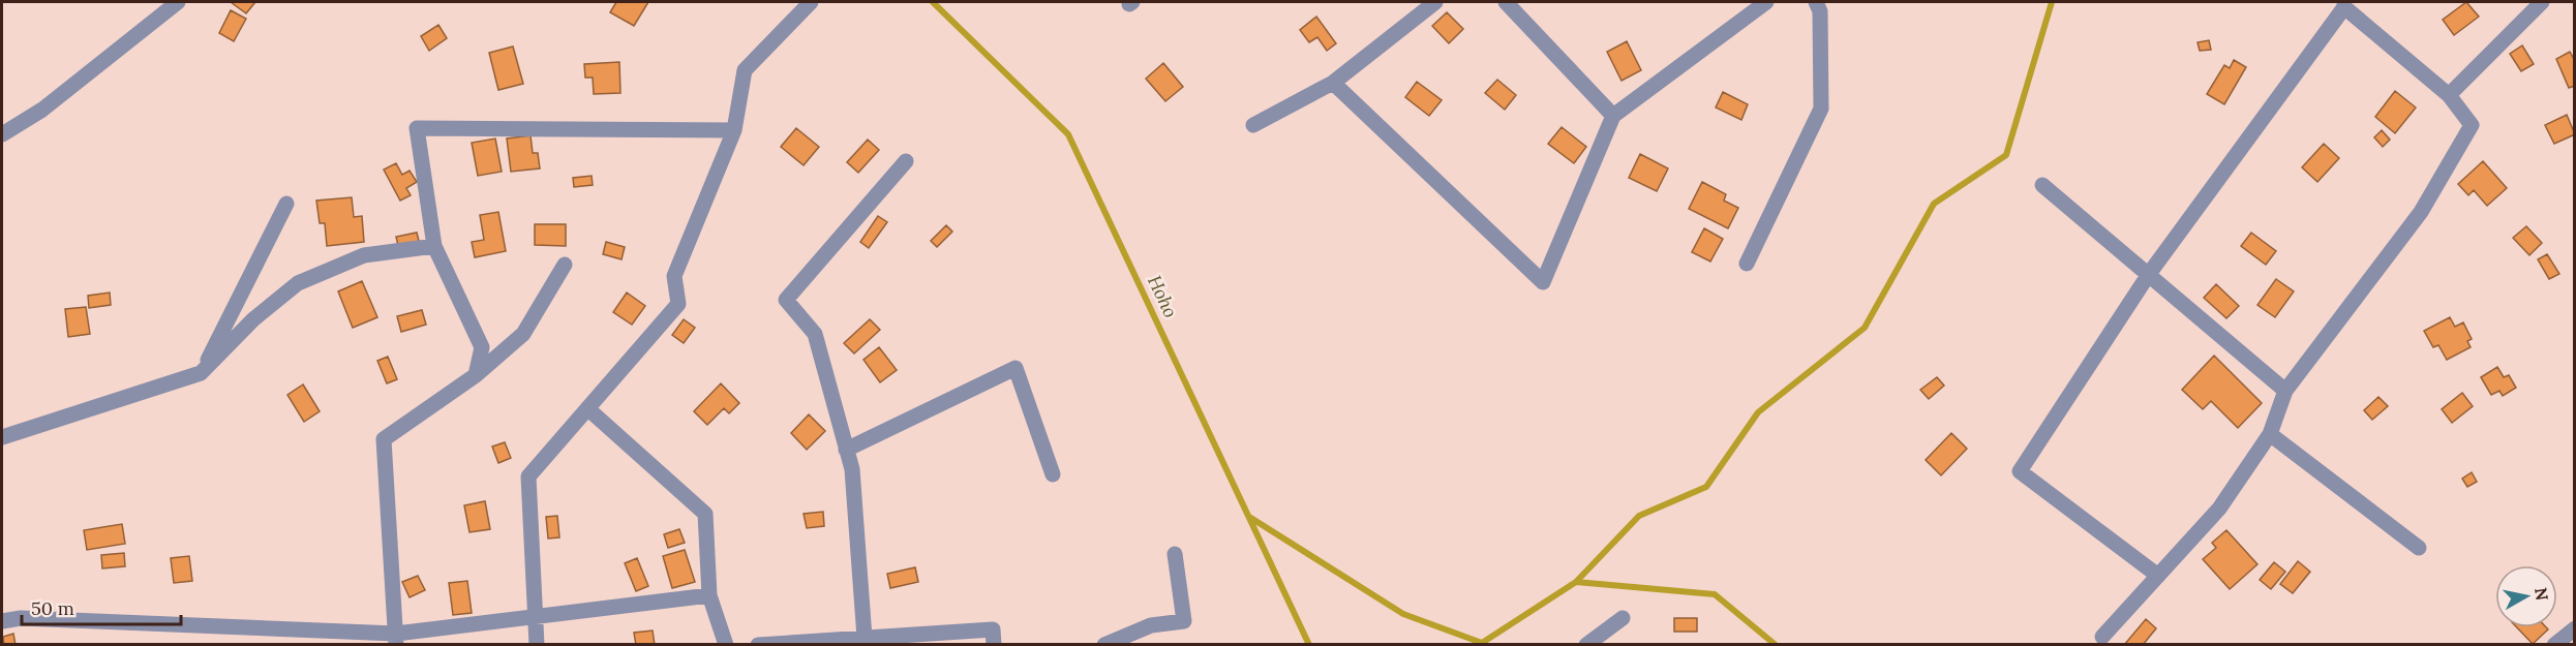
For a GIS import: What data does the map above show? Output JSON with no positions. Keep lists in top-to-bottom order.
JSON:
{
  "water": ["Hoho"],
  "scale_bar": "50 m",
  "north": "right"
}
